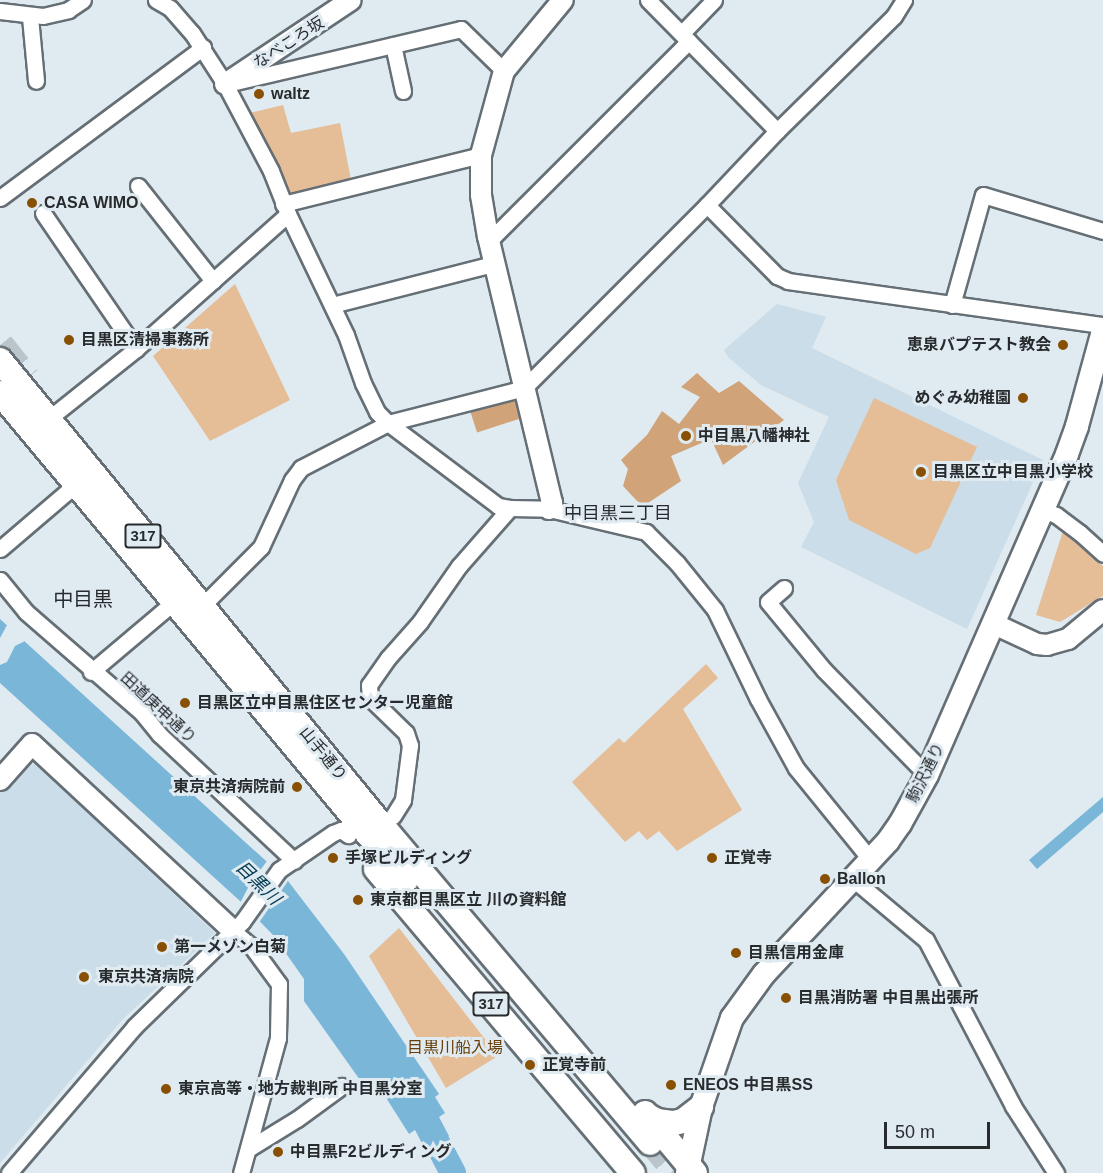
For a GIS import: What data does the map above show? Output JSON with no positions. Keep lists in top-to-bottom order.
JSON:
{
  "streets": {
    "main road": ["317", "山手通り", "駒沢通り"],
    "street": ["なべころ坂", "田道庚申通り"]
  },
  "crossings": [
    ["317", "山手通り"],
    ["317", "駒沢通り"]
  ],
  "districts": ["中目黒三丁目", "中目黒"],
  "water": ["目黒川"],
  "parks": ["目黒川船入場"],
  "places": [
    "waltz",
    "CASA WIMO",
    "目黒区清掃事務所",
    "恵泉バプテスト教会",
    "めぐみ幼稚園",
    "中目黒八幡神社",
    "目黒区立中目黒小学校",
    "目黒区立中目黒住区センター児童館",
    "東京共済病院前",
    "手塚ビルディング",
    "正覚寺",
    "Ballon",
    "東京都目黒区立 川の資料館",
    "第一メゾン白菊",
    "目黒信用金庫",
    "東京共済病院",
    "目黒消防署 中目黒出張所",
    "正覚寺前",
    "ENEOS 中目黒SS",
    "東京高等・地方裁判所 中目黒分室",
    "中目黒F2ビルディング"
  ],
  "scale_bar": "50 m"
}
